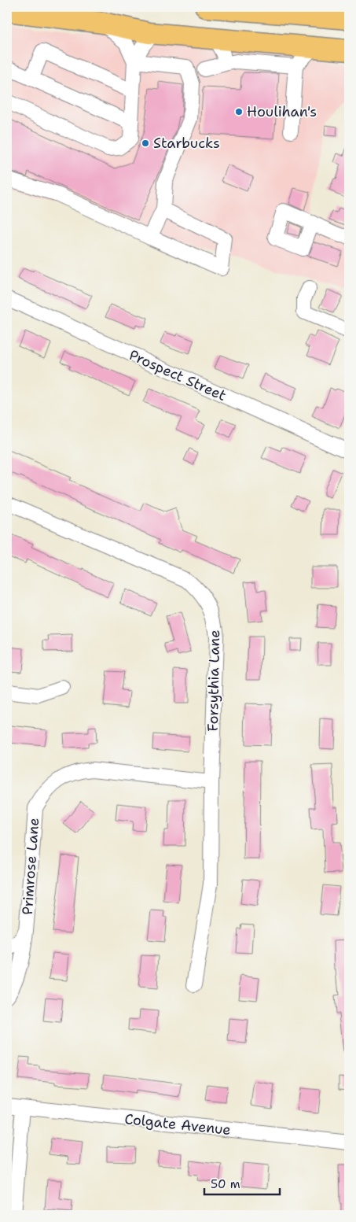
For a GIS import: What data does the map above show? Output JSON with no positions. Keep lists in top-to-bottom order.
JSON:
{
  "streets": {
    "street": [
      "Prospect Street",
      "Forsythia Lane",
      "Primrose Lane",
      "Colgate Avenue"
    ]
  },
  "crossings": [
    ["Forsythia Lane", "Primrose Lane"]
  ],
  "places": ["Houlihan's", "Starbucks"],
  "scale_bar": "50 m"
}
